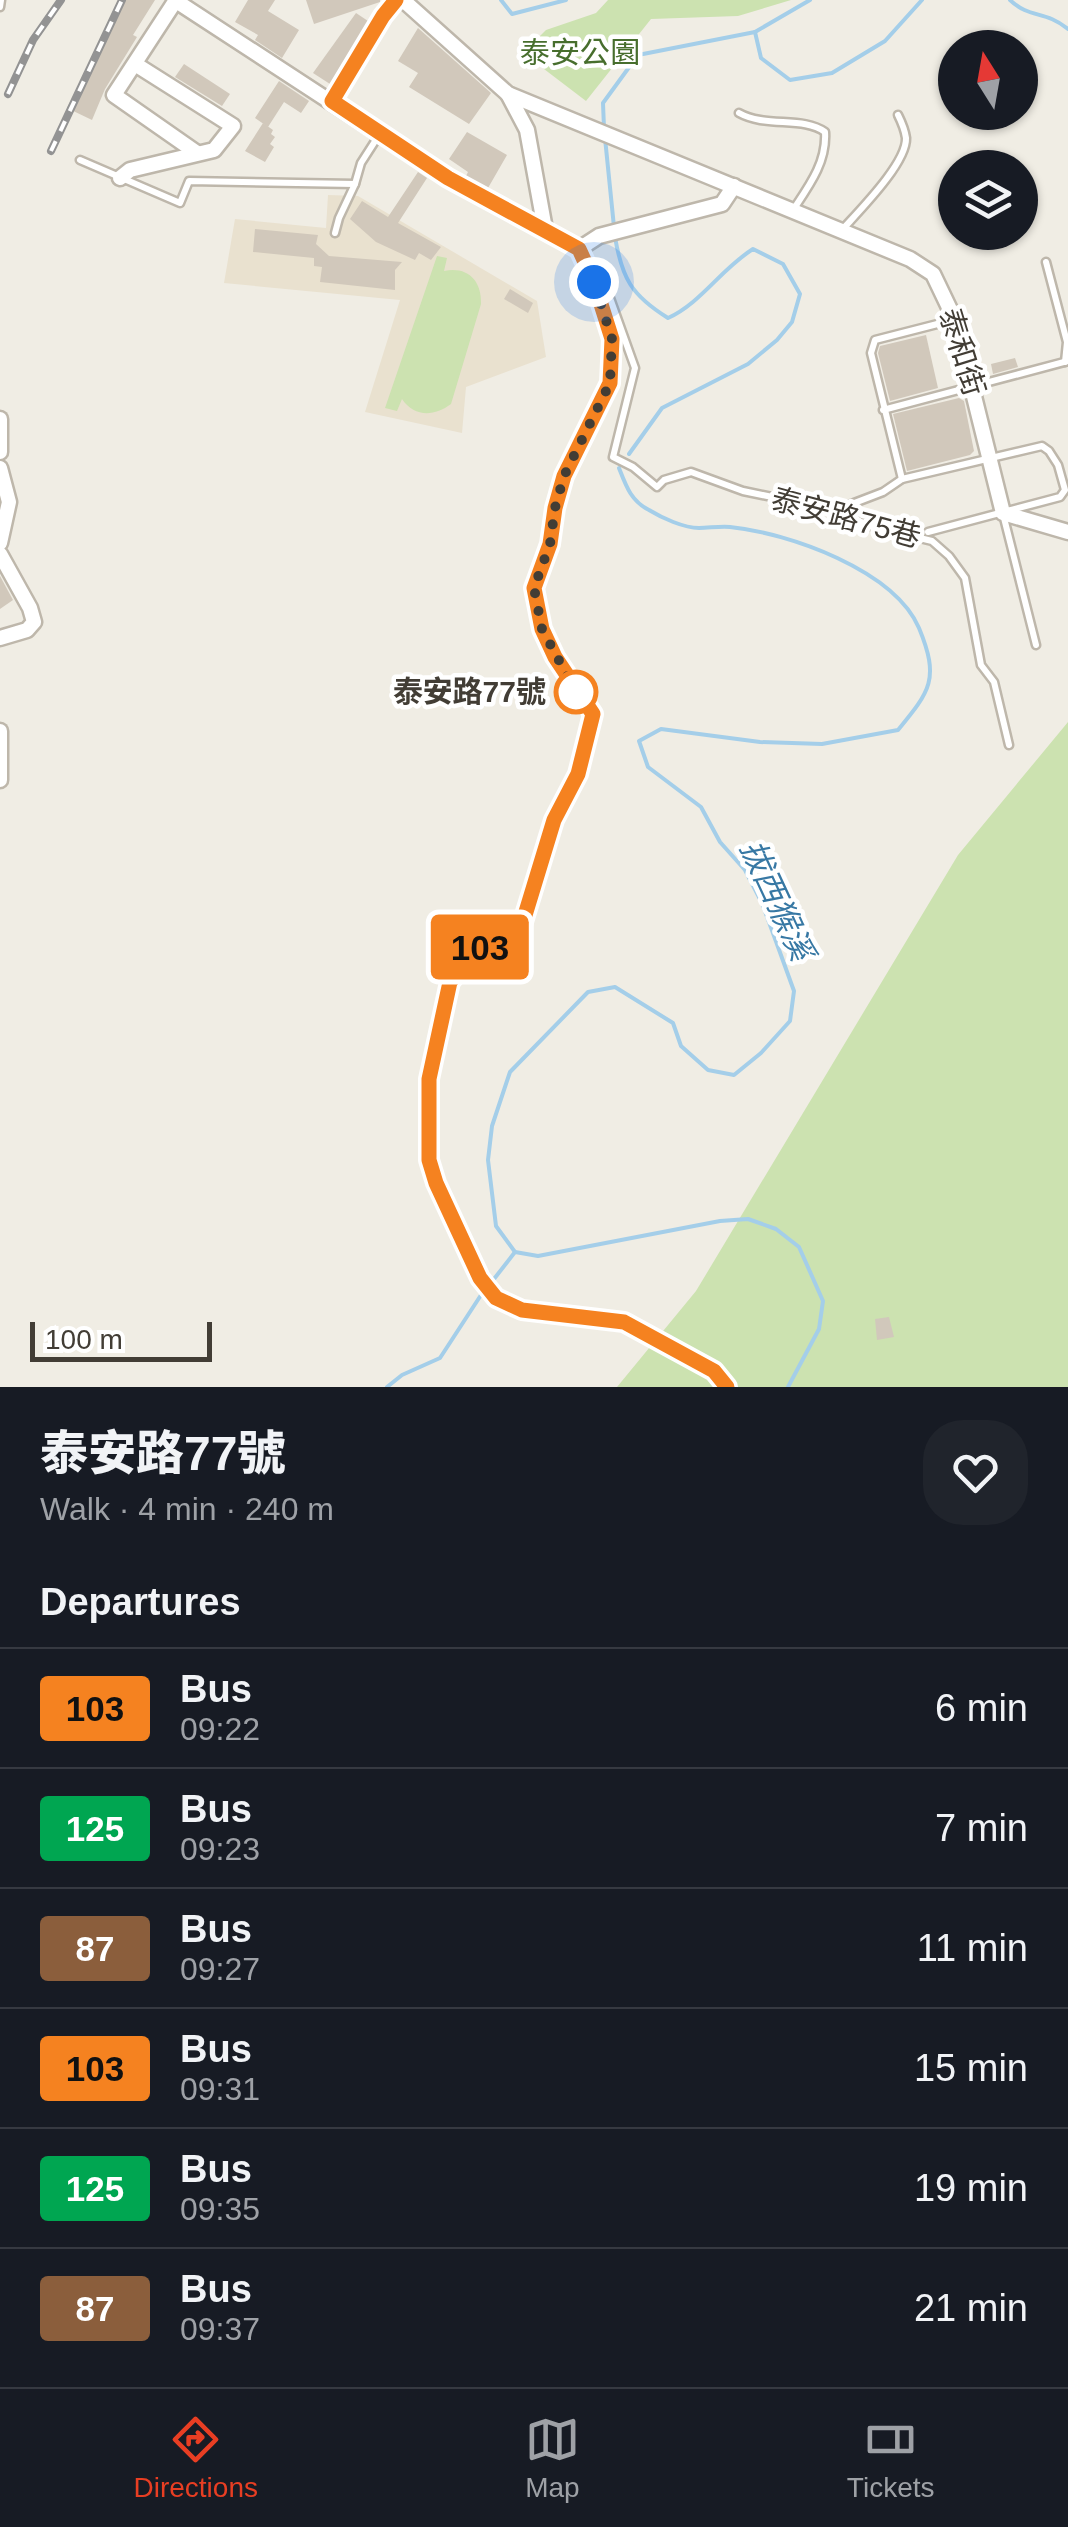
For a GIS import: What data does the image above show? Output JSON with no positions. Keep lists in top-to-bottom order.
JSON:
{
  "streets": {
    "street": ["泰和街"],
    "lane": ["泰安路75巷"]
  },
  "water": ["拔西猴溪"],
  "parks": ["泰安公園"],
  "places": ["泰安路77號"],
  "lines": ["bus line 103"],
  "scale_bar": "100 m",
  "north": "top",
  "page": {
    "on_map": "103",
    "scale": "100 m",
    "heading": [
      ["泰安路77號", "Walk · 4 min · 240 m"],
      "Departures"
    ],
    "list": [
      {
        "mark": "103",
        "name": "Bus",
        "note": "09:22",
        "value": "6 min"
      },
      {
        "mark": "125",
        "name": "Bus",
        "note": "09:23",
        "value": "7 min"
      },
      {
        "mark": "87",
        "name": "Bus",
        "note": "09:27",
        "value": "11 min"
      },
      {
        "mark": "103",
        "name": "Bus",
        "note": "09:31",
        "value": "15 min"
      },
      {
        "mark": "125",
        "name": "Bus",
        "note": "09:35",
        "value": "19 min"
      },
      {
        "mark": "87",
        "name": "Bus",
        "note": "09:37",
        "value": "21 min"
      }
    ],
    "tabs": ["Directions", "Map", "Tickets"]
  }
}
